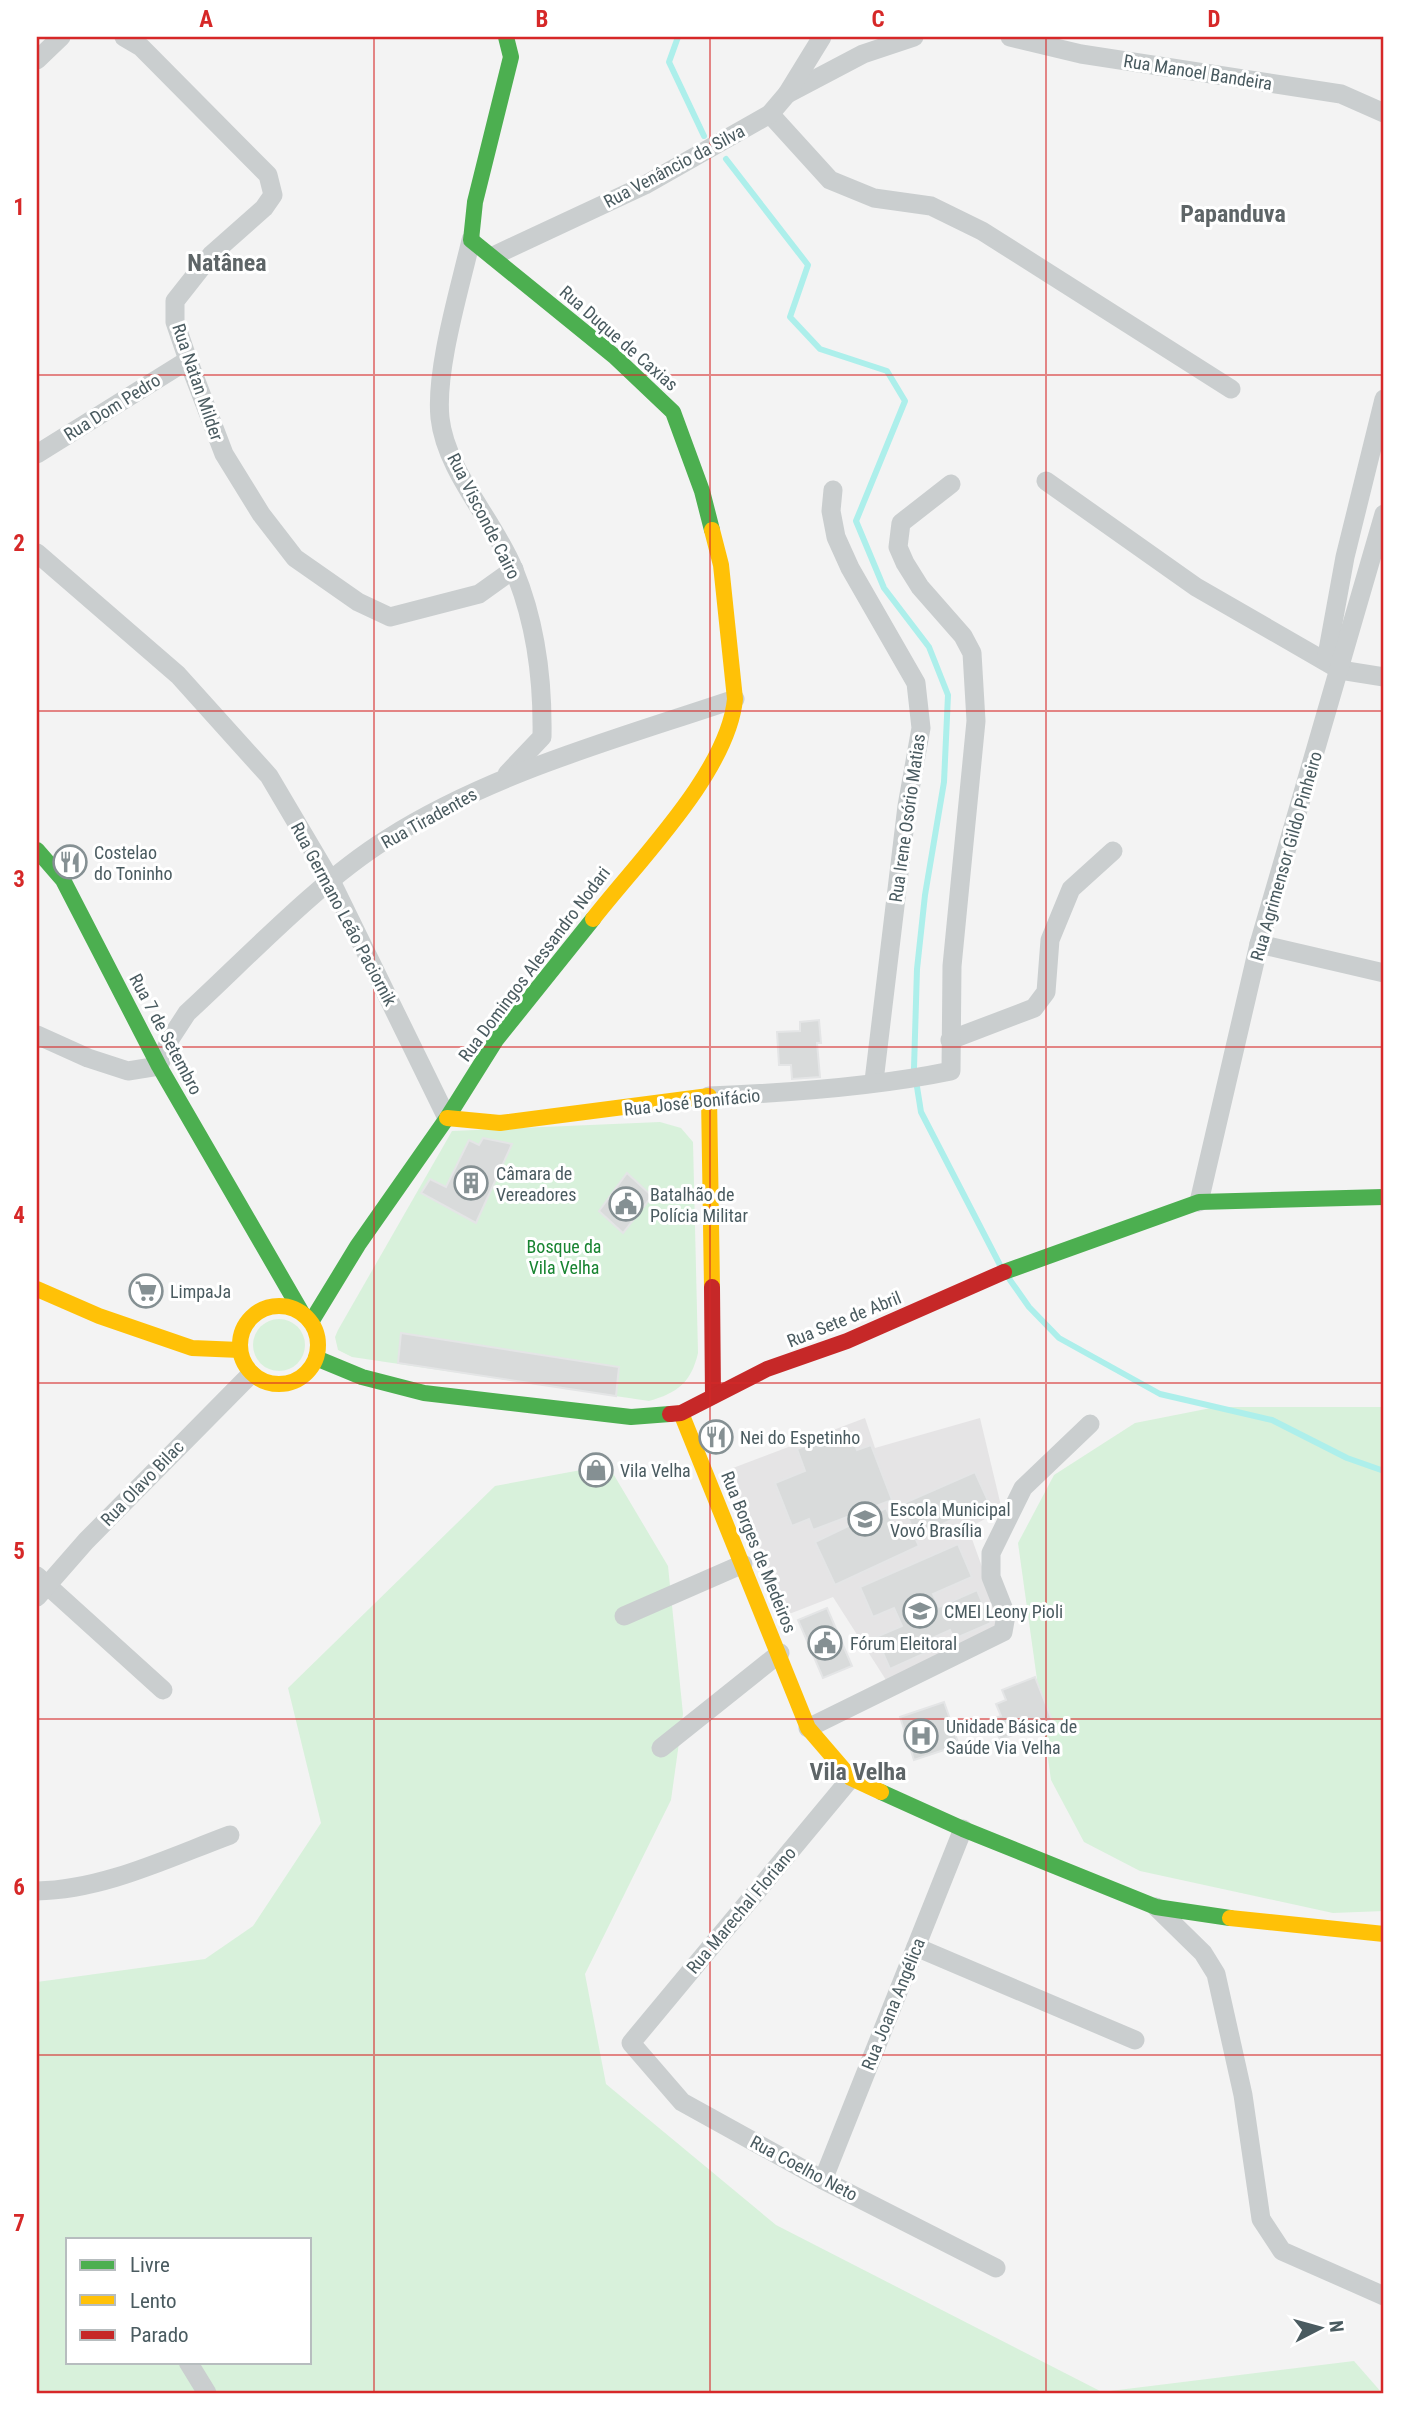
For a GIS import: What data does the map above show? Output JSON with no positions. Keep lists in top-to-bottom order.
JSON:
{
  "streets": {
    "street": [
      "Rua Manoel Bandeira",
      "Rua Venâncio da Silva",
      "Rua Duque de Caxias",
      "Rua Natan Milder",
      "Rua Dom Pedro",
      "Rua Visconde Cairo",
      "Rua Tiradentes",
      "Rua Irene Osório Matias",
      "Rua Agrimensor Gildo Pinheiro",
      "Rua Germano Leão Paciornik",
      "Rua Domingos Alessandro Nodari",
      "Rua 7 de Setembro",
      "Rua José Bonifácio",
      "Rua Sete de Abril",
      "Rua Olavo Bilac",
      "Rua Borges de Medeiros",
      "Rua Marechal Floriano",
      "Rua Joana Angélica",
      "Rua Coelho Neto"
    ]
  },
  "crossings": [
    ["Rua Venâncio da Silva", "Rua Duque de Caxias"],
    ["Rua Duque de Caxias", "Rua Visconde Cairo"],
    ["Rua Duque de Caxias", "Rua Tiradentes"],
    ["Rua Duque de Caxias", "Rua Domingos Alessandro Nodari"],
    ["Rua Natan Milder", "Rua Dom Pedro"],
    ["Rua Natan Milder", "Rua Visconde Cairo"],
    ["Rua Visconde Cairo", "Rua Tiradentes"],
    ["Rua Tiradentes", "Rua Germano Leão Paciornik"],
    ["Rua Tiradentes", "Rua Domingos Alessandro Nodari"],
    ["Rua Tiradentes", "Rua 7 de Setembro"],
    ["Rua Irene Osório Matias", "Rua José Bonifácio"],
    ["Rua Agrimensor Gildo Pinheiro", "Rua Sete de Abril"],
    ["Rua Germano Leão Paciornik", "Rua Domingos Alessandro Nodari"],
    ["Rua Germano Leão Paciornik", "Rua José Bonifácio"],
    ["Rua Domingos Alessandro Nodari", "Rua 7 de Setembro"],
    ["Rua Domingos Alessandro Nodari", "Rua José Bonifácio"],
    ["Rua Domingos Alessandro Nodari", "Rua Sete de Abril"],
    ["Rua Domingos Alessandro Nodari", "Rua Olavo Bilac"],
    ["Rua 7 de Setembro", "Rua Sete de Abril"],
    ["Rua 7 de Setembro", "Rua Olavo Bilac"],
    ["Rua Sete de Abril", "Rua Olavo Bilac"],
    ["Rua Sete de Abril", "Rua Borges de Medeiros"],
    ["Rua Borges de Medeiros", "Rua Marechal Floriano"],
    ["Rua Borges de Medeiros", "Rua Joana Angélica"],
    ["Rua Marechal Floriano", "Rua Coelho Neto"],
    ["Rua Joana Angélica", "Rua Coelho Neto"]
  ],
  "districts": ["Papanduva", "Natânea", "Vila Velha"],
  "parks": ["Bosque da Vila Velha"],
  "places": {
    "restaurant": ["Costelao do Toninho", "Nei do Espetinho"],
    "building": ["Câmara de Vereadores"],
    "public building": ["Batalhão de Polícia Militar", "Fórum Eleitoral"],
    "supermarket": ["LimpaJa"],
    "shop": ["Vila Velha"],
    "school or university": ["Escola Municipal Vovó Brasília", "CMEI Leony Pioli"],
    "hospital": ["Unidade Básica de Saúde Via Velha"]
  },
  "legend": ["Livre", "Lento", "Parado"],
  "north": "right",
  "grid": {
    "columns": [
      "A",
      "B",
      "C",
      "D"
    ],
    "rows": [
      "1",
      "2",
      "3",
      "4",
      "5",
      "6",
      "7"
    ]
  }
}
